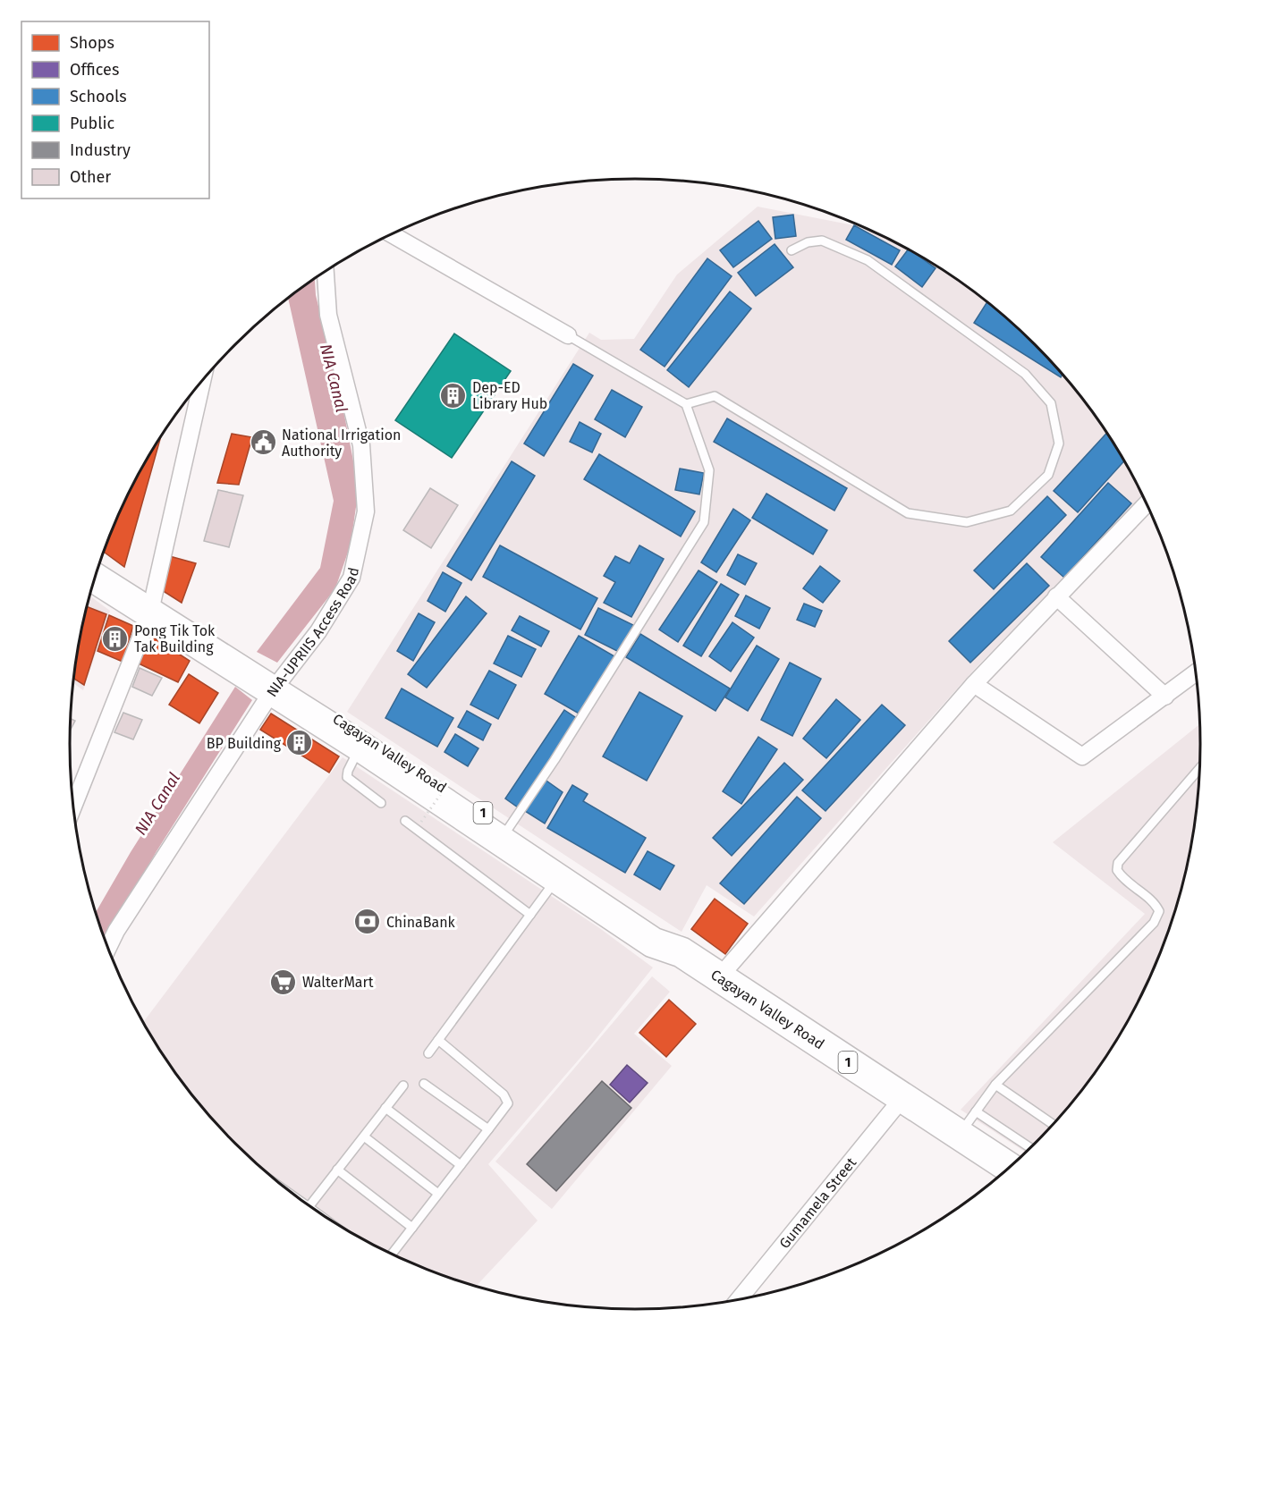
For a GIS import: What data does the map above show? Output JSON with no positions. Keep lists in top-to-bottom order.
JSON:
{
  "streets": {
    "highway": ["Cagayan Valley Road", "1"],
    "street": ["NIA-UPRIIS Access Road", "Gumamela Street"]
  },
  "crossings": [
    ["NIA-UPRIIS Access Road", "Cagayan Valley Road"],
    ["Cagayan Valley Road", "Gumamela Street"]
  ],
  "water": ["NIA Canal"],
  "places": {
    "building": ["Dep-ED Library Hub", "Pong Tik Tok Tak Building", "BP Building"],
    "public building": ["National Irrigation Authority"],
    "bank": ["ChinaBank"],
    "supermarket": ["WalterMart"]
  },
  "legend": [
    "Shops",
    "Offices",
    "Schools",
    "Public",
    "Industry",
    "Other"
  ]
}
